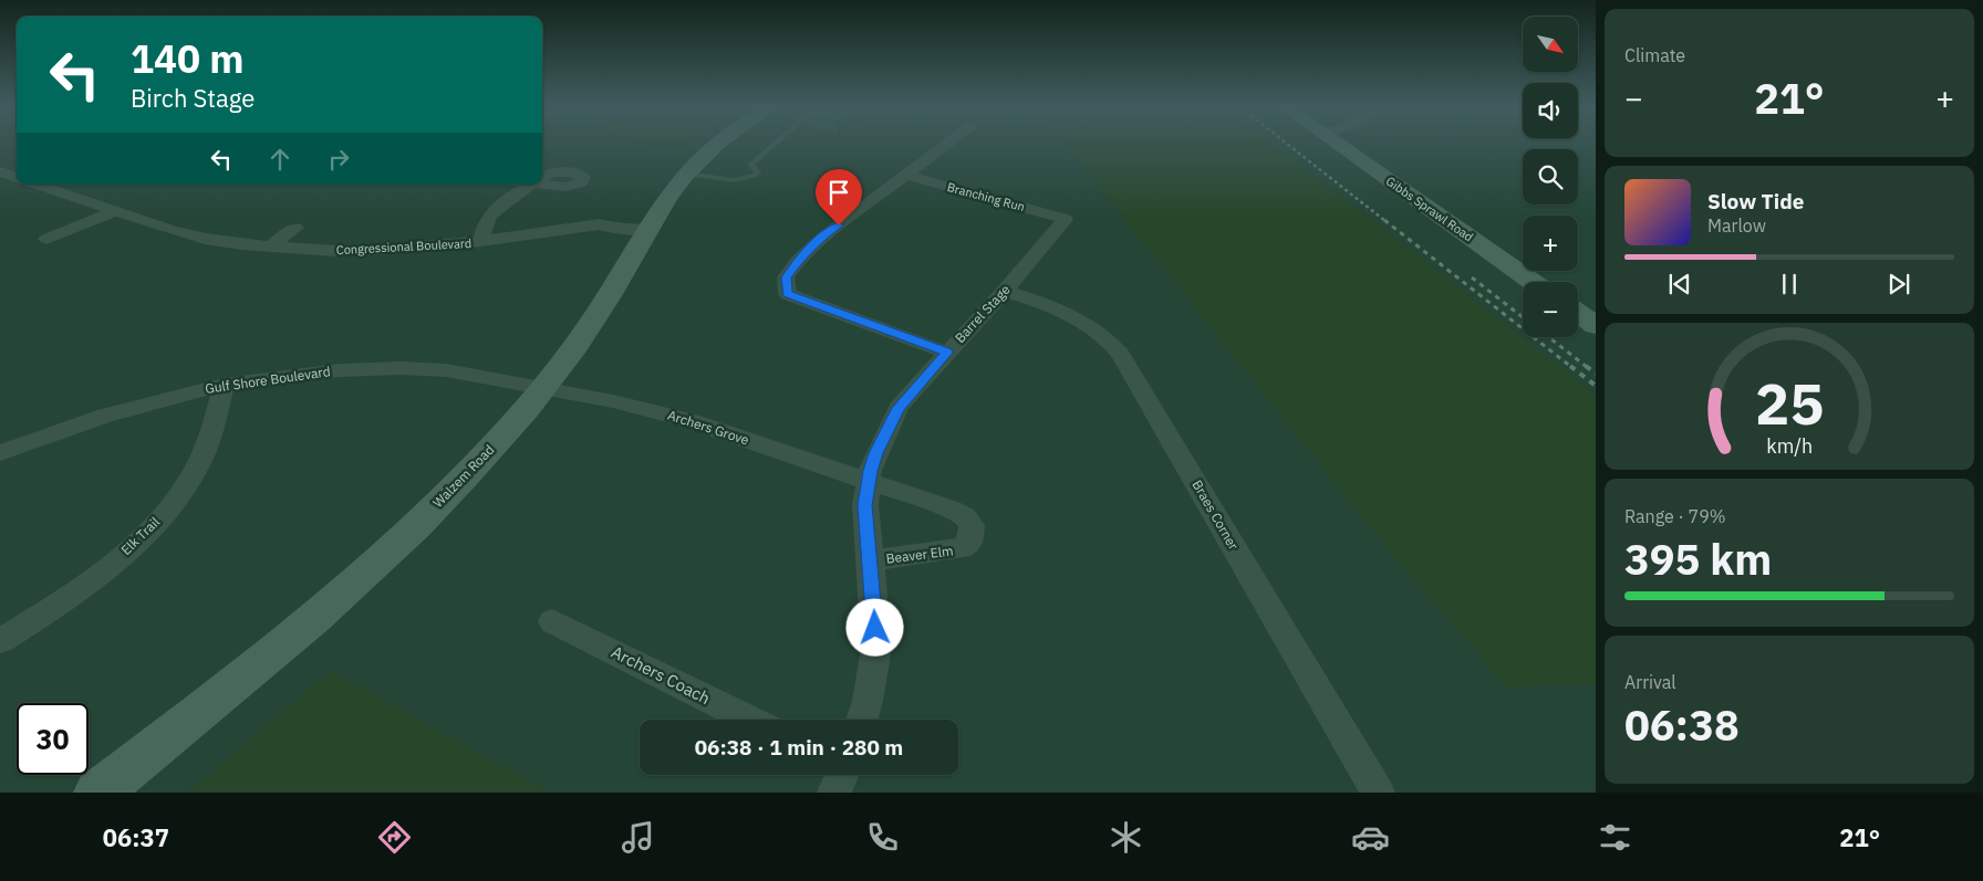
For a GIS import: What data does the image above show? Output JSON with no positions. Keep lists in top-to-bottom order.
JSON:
{
  "streets": {
    "main road": ["Gibbs Sprawl Road", "Walzem Road"],
    "street": [
      "Branching Run",
      "Congressional Boulevard",
      "Barrel Stage",
      "Gulf Shore Boulevard",
      "Archers Grove",
      "Braes Corner",
      "Elk Trail",
      "Beaver Elm",
      "Archers Coach"
    ]
  },
  "crossings": [
    ["Branching Run", "Barrel Stage"],
    ["Congressional Boulevard", "Walzem Road"],
    ["Barrel Stage", "Archers Grove"],
    ["Barrel Stage", "Braes Corner"],
    ["Barrel Stage", "Beaver Elm"],
    ["Gulf Shore Boulevard", "Archers Grove"],
    ["Gulf Shore Boulevard", "Walzem Road"],
    ["Gulf Shore Boulevard", "Elk Trail"],
    ["Archers Grove", "Walzem Road"],
    ["Archers Grove", "Beaver Elm"]
  ],
  "north": "bottom right",
  "page": {
    "tile": [
      "Climate",
      ["Range · 79%", "395 km"],
      ["Arrival", "06:38"]
    ],
    "map_buttons": ["+", "−"],
    "turn": ["140 m", "Birch Stage"],
    "heat": ["−", "21°", "+"],
    "song": ["Slow Tide", "Marlow"],
    "limit": "30",
    "trip": "06:38 · 1 min · 280 m",
    "tabs": ["06:37", "21°"],
    "gauge": ["25", "km/h"]
  }
}
